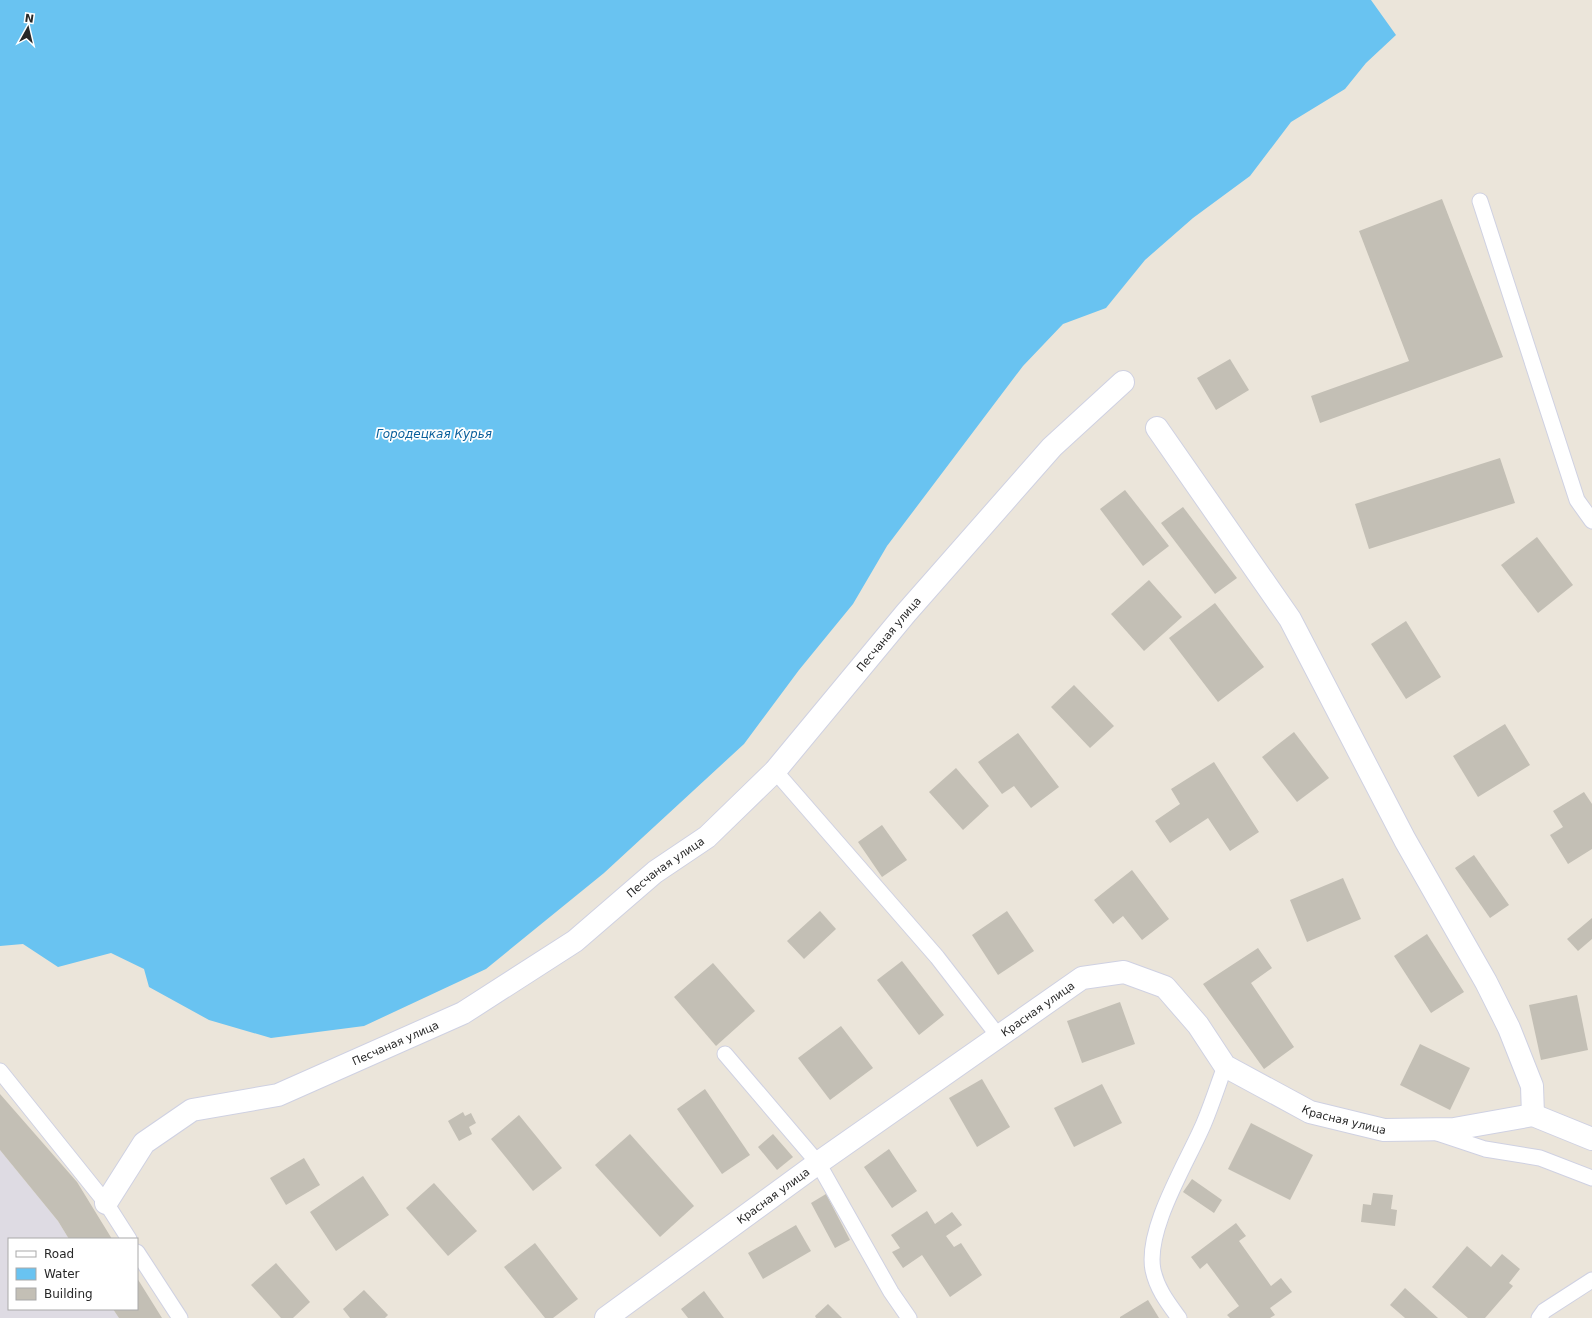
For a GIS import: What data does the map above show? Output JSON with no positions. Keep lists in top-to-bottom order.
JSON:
{
  "streets": {
    "street": ["Песчаная улица", "Красная улица"]
  },
  "water": ["Городецкая Курья"],
  "legend": ["Road", "Water", "Building"],
  "north": "top"
}
